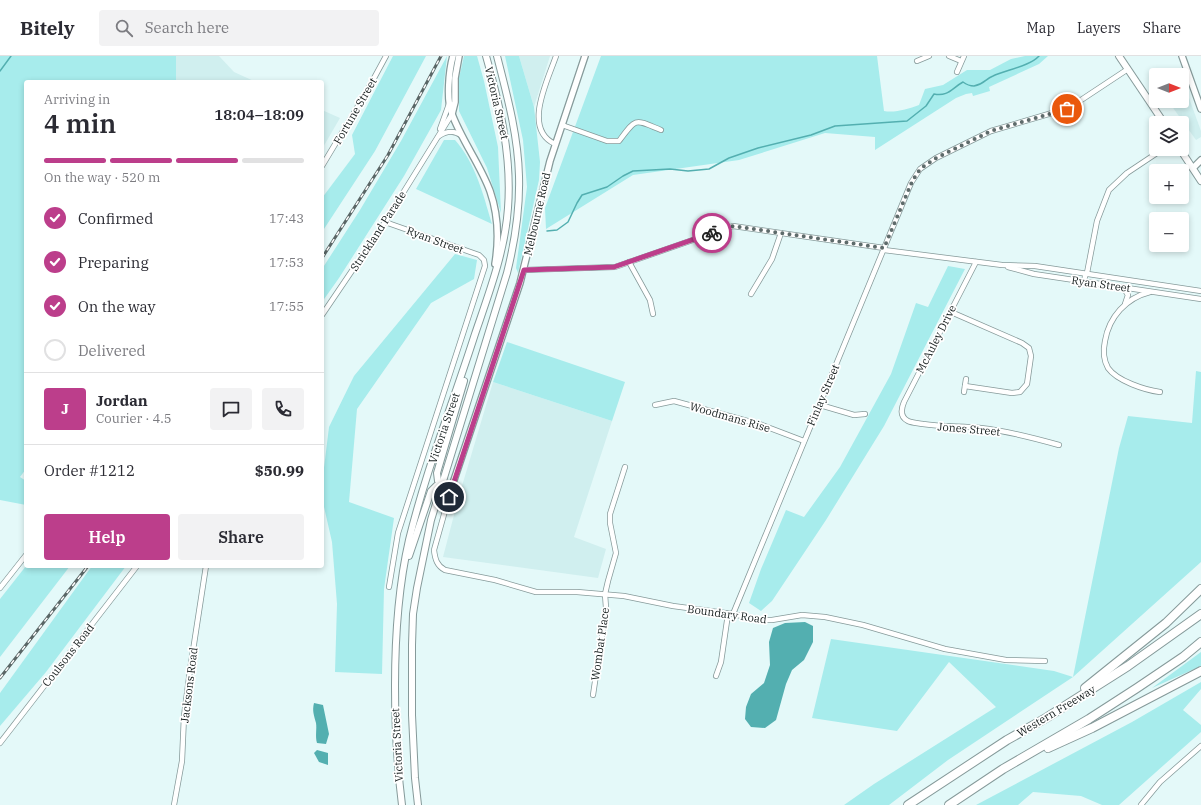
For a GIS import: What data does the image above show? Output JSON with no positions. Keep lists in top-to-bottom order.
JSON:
{
  "streets": {
    "highway": ["Western Freeway"],
    "main road": ["Victoria Street"],
    "street": [
      "Fortune Street",
      "Melbourne Road",
      "Strickland Parade",
      "Ryan Street",
      "McAuley Drive",
      "Finlay Street",
      "Woodmans Rise",
      "Jones Street",
      "Boundary Road",
      "Wombat Place",
      "Coulsons Road",
      "Jacksons Road"
    ]
  },
  "crossings": [
    ["Melbourne Road", "Ryan Street"],
    ["Melbourne Road", "Boundary Road"],
    ["Strickland Parade", "Ryan Street"],
    ["Ryan Street", "McAuley Drive"],
    ["Ryan Street", "Finlay Street"],
    ["McAuley Drive", "Jones Street"],
    ["Finlay Street", "Woodmans Rise"],
    ["Finlay Street", "Boundary Road"],
    ["Boundary Road", "Wombat Place"]
  ],
  "north": "right",
  "page": {
    "header": "Bitely",
    "search": "Search here",
    "nav": ["Map", "Layers", "Share"],
    "map_buttons": ["+", "−"],
    "heading": ["4 min", "Arriving in", "18:04–18:09"],
    "panel": [
      "Jordan",
      "Courier · 4.5",
      "Order #1212",
      "$50.99"
    ],
    "bar": "On the way · 520 m",
    "list": [
      ["Confirmed", "17:43"],
      ["Preparing", "17:53"],
      ["On the way", "17:55"],
      "Delivered"
    ],
    "round": "J",
    "buttons": ["Help", "Share"]
  }
}
